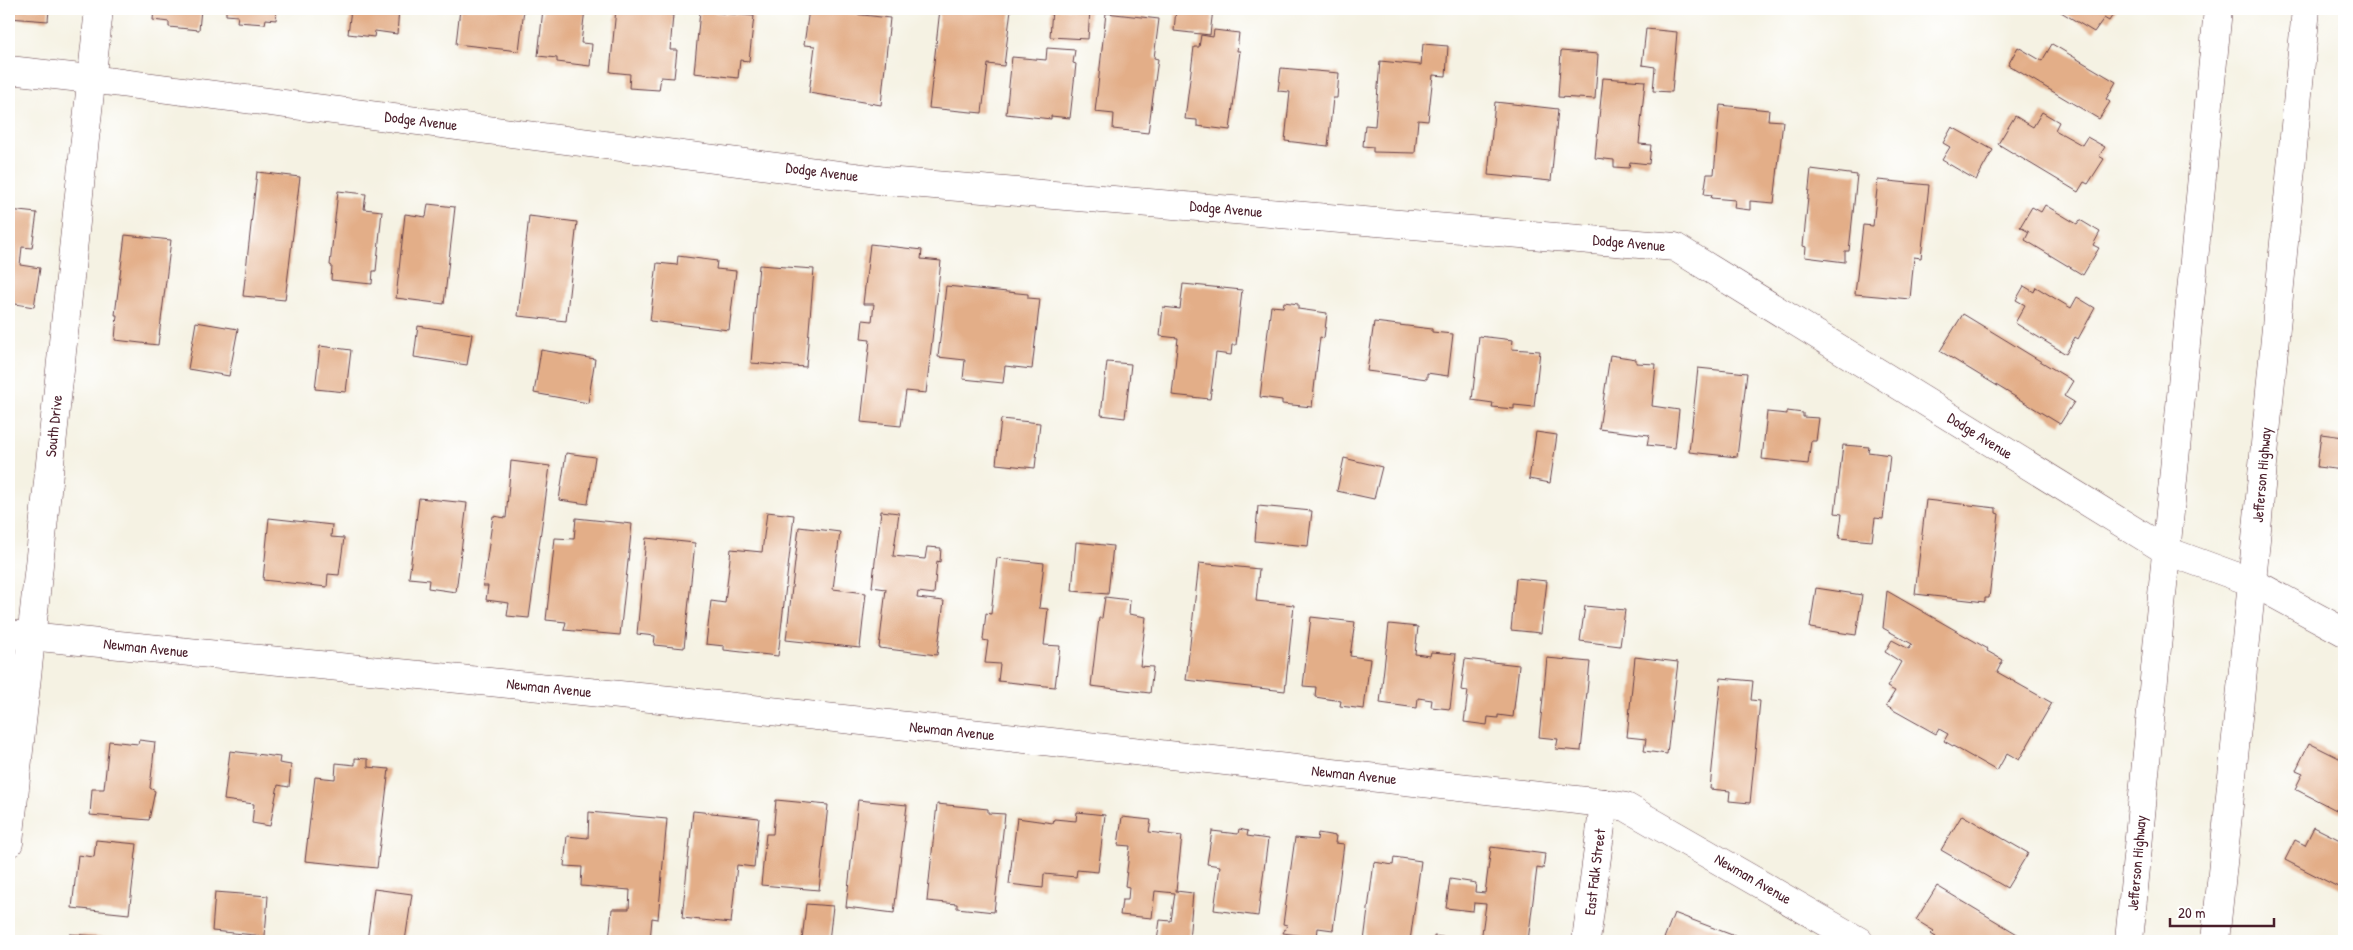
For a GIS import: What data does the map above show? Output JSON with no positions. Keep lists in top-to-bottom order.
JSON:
{
  "streets": {
    "street": [
      "Dodge Avenue",
      "South Drive",
      "Jefferson Highway",
      "Newman Avenue",
      "East Falk Street"
    ]
  },
  "crossings": [
    ["Dodge Avenue", "South Drive"],
    ["Dodge Avenue", "Jefferson Highway"],
    ["South Drive", "Newman Avenue"],
    ["Newman Avenue", "East Falk Street"]
  ],
  "scale_bar": "20 m"
}
